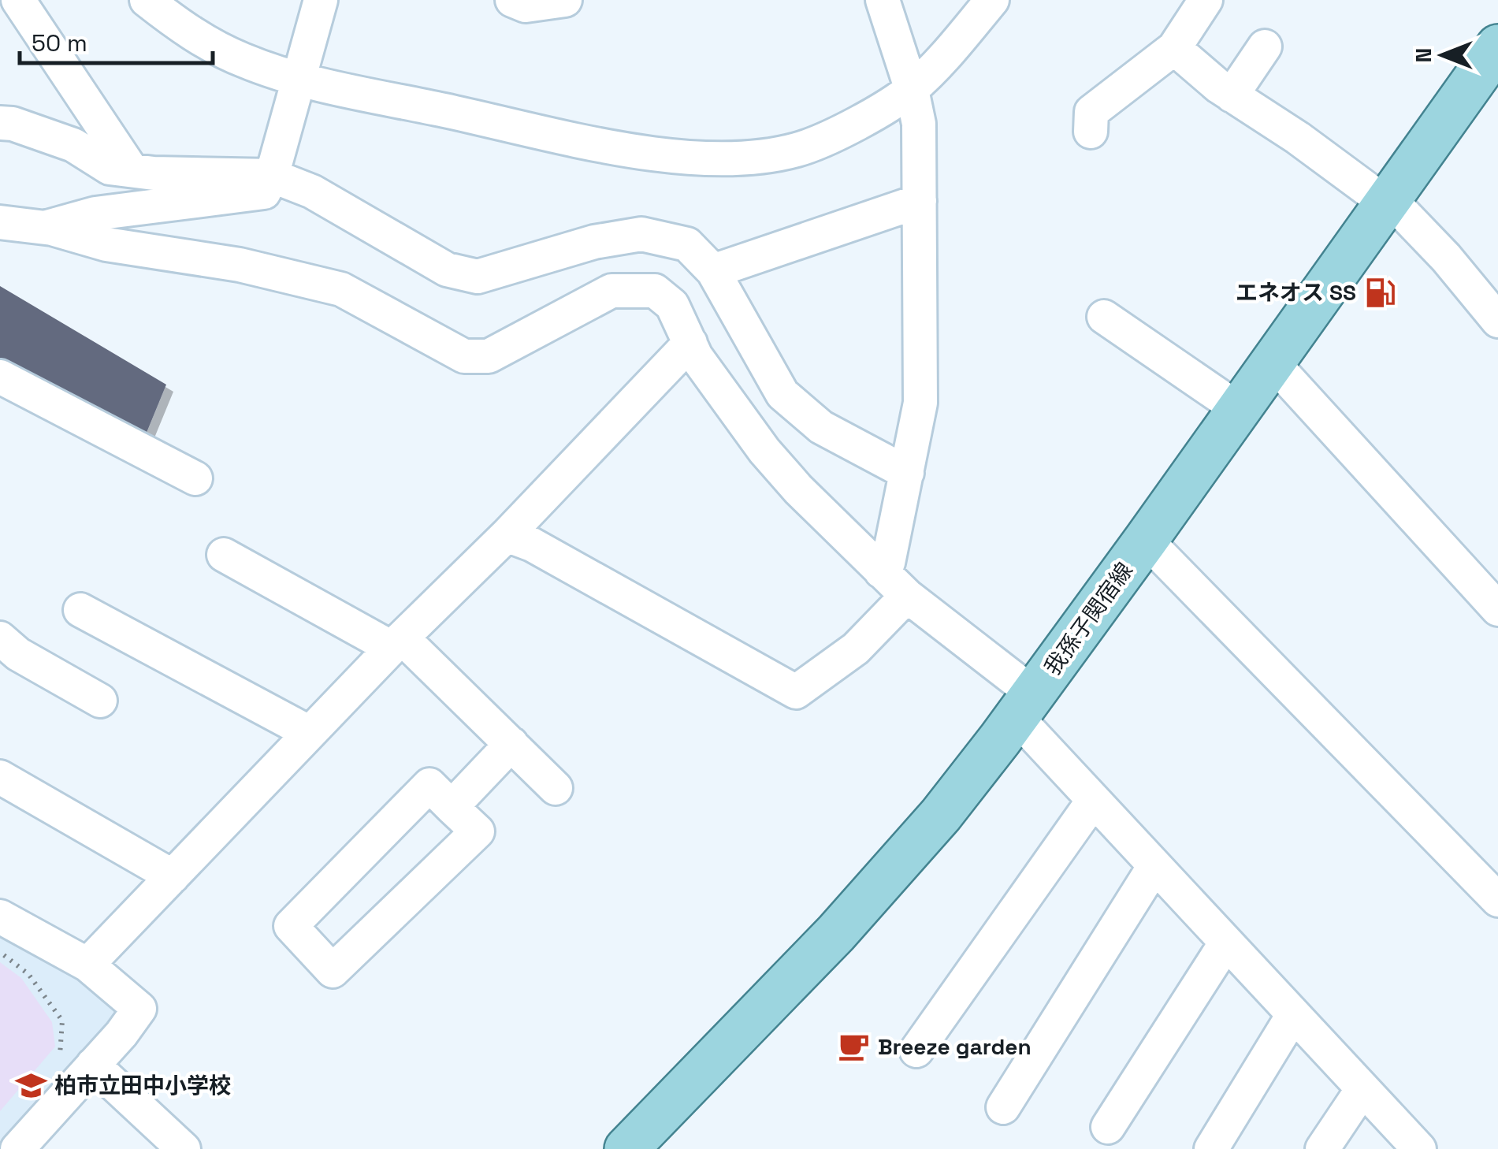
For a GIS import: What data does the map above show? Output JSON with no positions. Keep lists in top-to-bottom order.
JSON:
{
  "streets": {
    "main road": ["我孫子関宿線"]
  },
  "places": {
    "fuel station": ["エネオス SS"],
    "cafe": ["Breeze garden"],
    "school or university": ["柏市立田中小学校"]
  },
  "scale_bar": "50 m",
  "north": "left"
}
